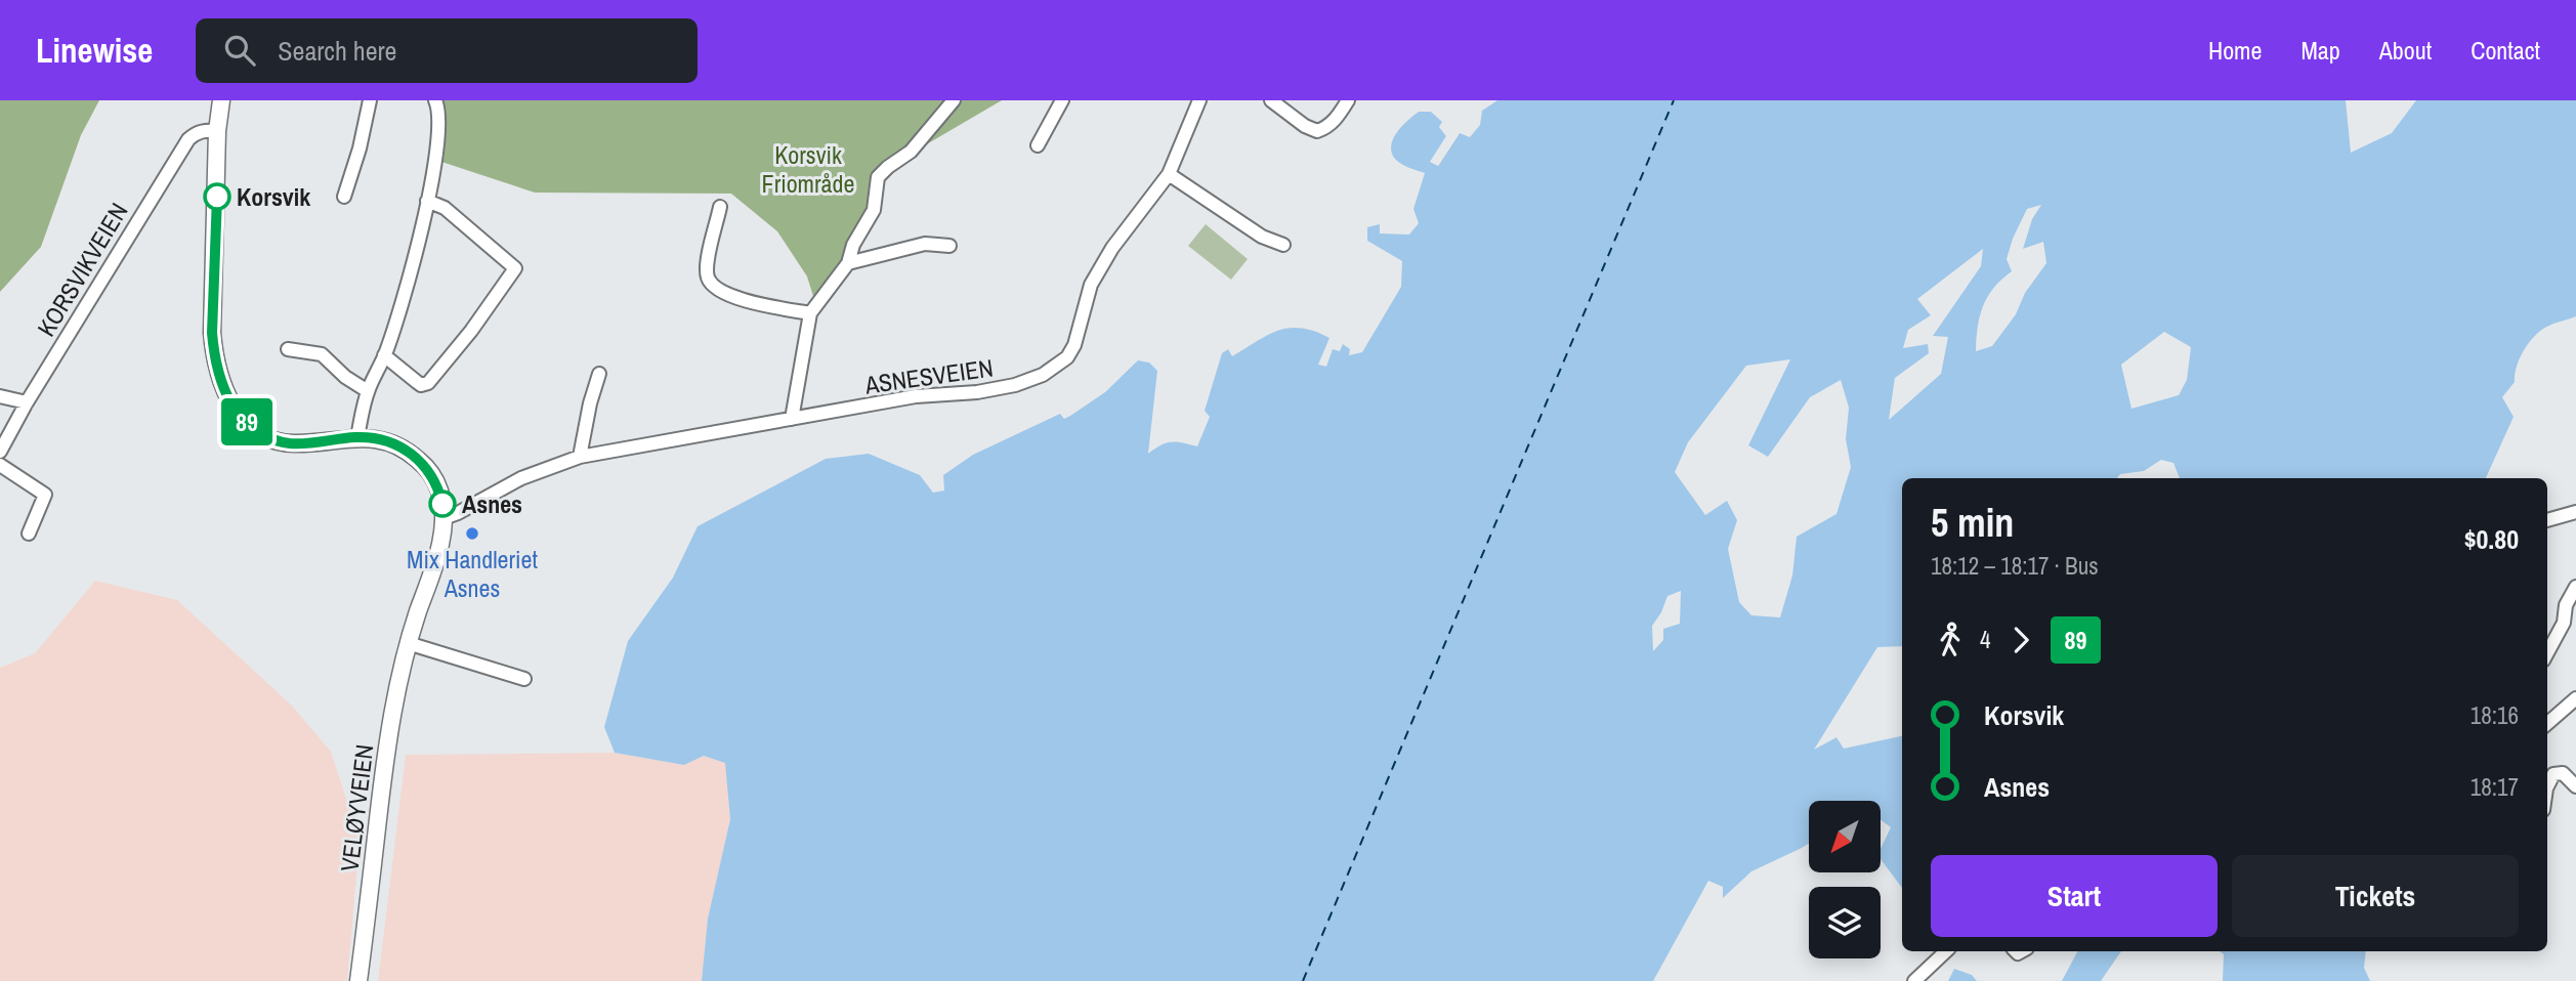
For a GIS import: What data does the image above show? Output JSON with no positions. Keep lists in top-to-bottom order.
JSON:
{
  "streets": {
    "main road": ["VELØYVEIEN"],
    "street": ["KORSVIKVEIEN", "ASNESVEIEN"]
  },
  "crossings": [
    ["KORSVIKVEIEN", "VELØYVEIEN"],
    ["ASNESVEIEN", "VELØYVEIEN"]
  ],
  "parks": ["Korsvik Friområde"],
  "places": ["Korsvik", "Asnes", "Mix Handleriet Asnes"],
  "lines": ["bus line 89"],
  "north": "bottom left",
  "page": {
    "header": "Linewise",
    "search": "Search here",
    "nav": [
      "Home",
      "Map",
      "About",
      "Contact"
    ],
    "on_map": "89",
    "heading": ["5 min", "18:12 – 18:17 · Bus", "$0.80"],
    "legs": ["4", "89"],
    "list": [
      {
        "name": "Korsvik",
        "value": "18:16"
      },
      {
        "name": "Asnes",
        "value": "18:17"
      }
    ],
    "buttons": ["Start", "Tickets"]
  }
}
